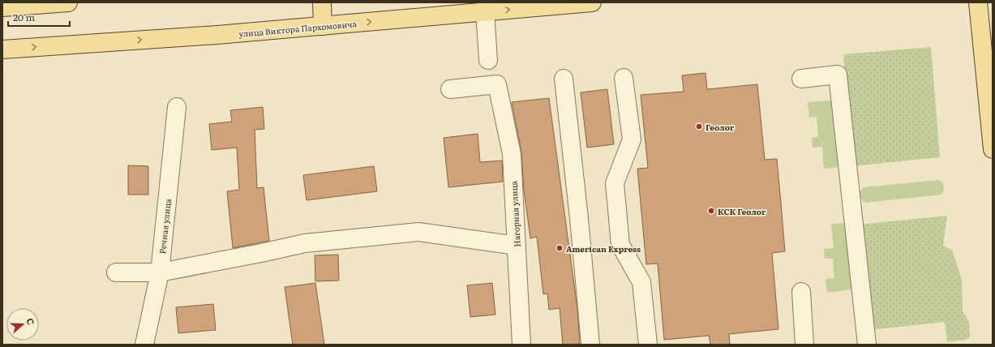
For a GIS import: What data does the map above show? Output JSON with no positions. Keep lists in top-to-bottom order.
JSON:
{
  "streets": {
    "main road": ["улица Виктора Пархомовича"],
    "street": ["Нагорная улица", "Речная улица"]
  },
  "one_way": ["улица Виктора Пархомовича"],
  "places": ["Геолог", "КСК Геолог", "American Express"],
  "scale_bar": "20 m",
  "north": "right"
}
